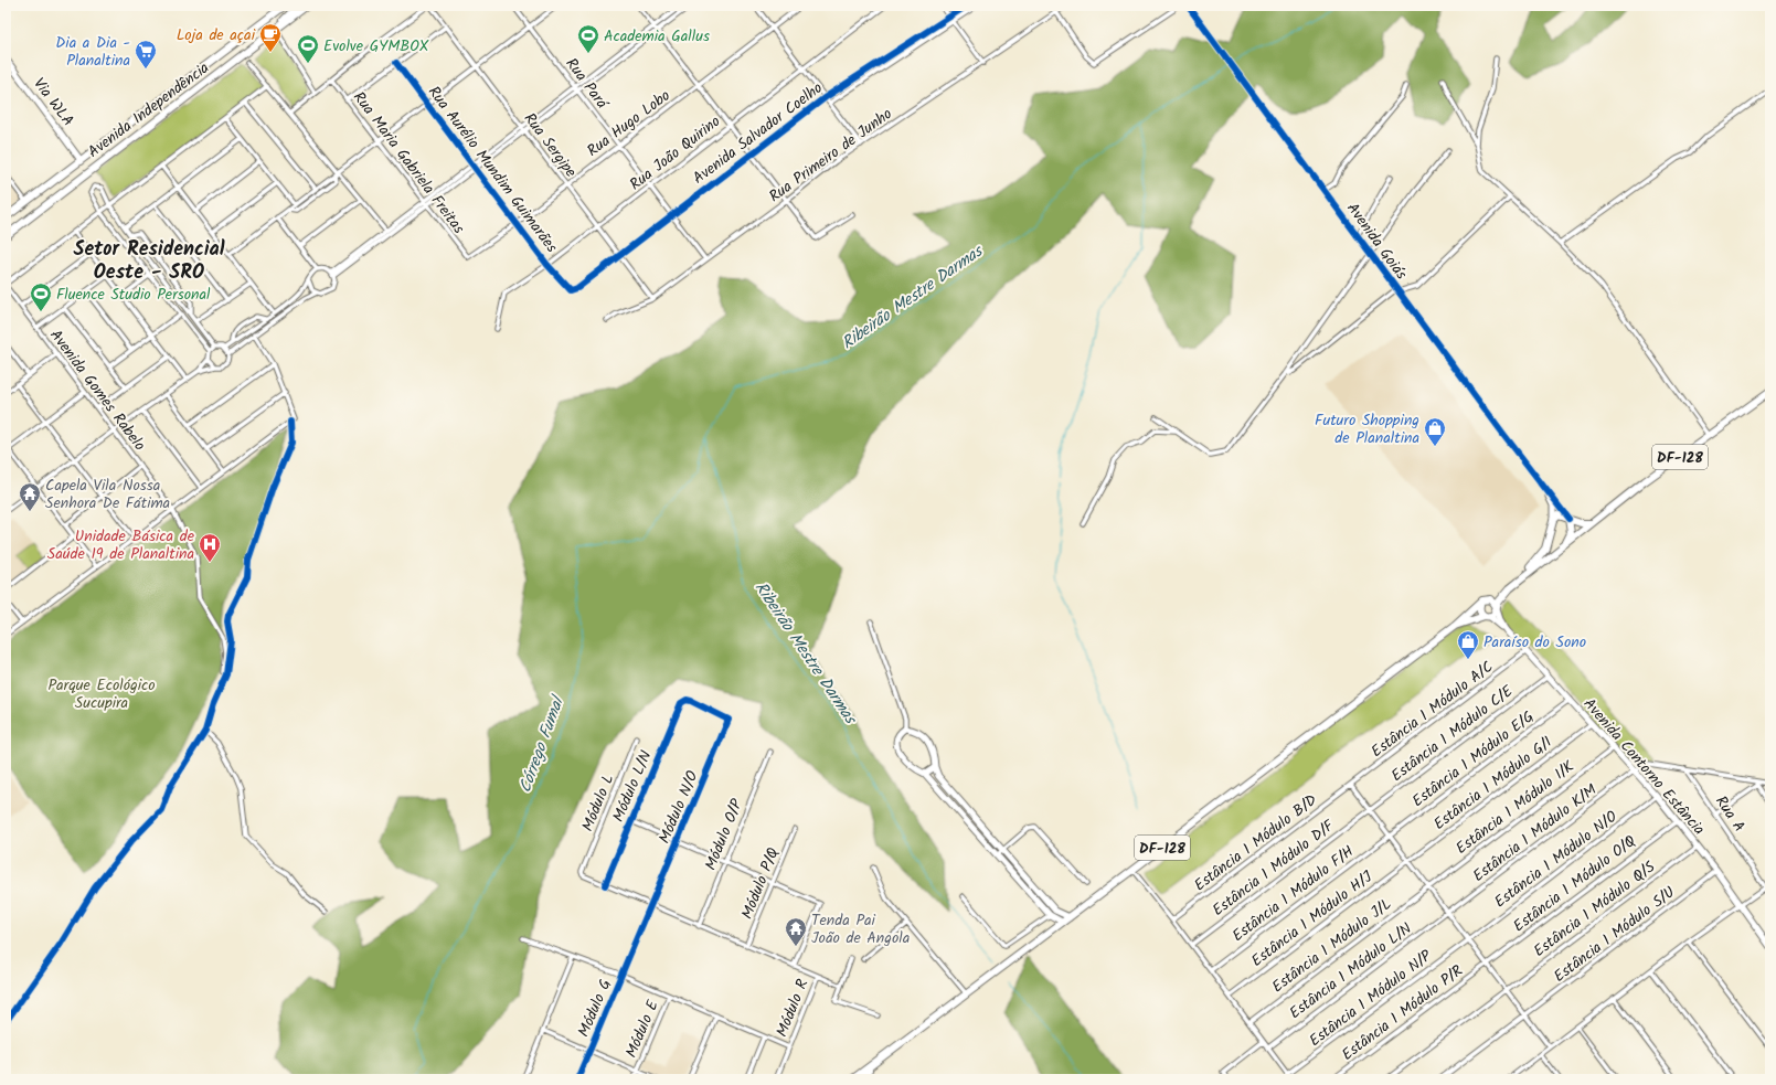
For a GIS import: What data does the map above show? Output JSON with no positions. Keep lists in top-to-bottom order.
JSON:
{
  "streets": {
    "main road": ["Avenida Independência", "DF-128"],
    "street": [
      "Rua Pará",
      "Via WLA",
      "Rua Hugo Lobo",
      "Avenida Salvador Coelho",
      "Rua Sergipe",
      "Rua João Quirino",
      "Rua Primeiro de Junho",
      "Rua Maria Gabriela Freitas",
      "Rua Aurélio Mundim Guimarães",
      "Avenida Goiás",
      "Avenida Gomes Rabelo",
      "Estância 1 Módulo A/C",
      "Estância 1 Módulo C/E",
      "Estância 1 Módulo E/G",
      "Avenida Contorno Estância",
      "Estância 1 Módulo G/I",
      "Módulo L/N",
      "Módulo L",
      "Módulo N/O",
      "Estância 1 Módulo I/K",
      "Rua A",
      "Estância 1 Módulo K/M",
      "Módulo O/P",
      "Estância 1 Módulo B/D",
      "Estância 1 Módulo N/O",
      "Estância 1 Módulo D/F",
      "Módulo P/Q",
      "Estância 1 Módulo O/Q",
      "Estância 1 Módulo F/H",
      "Estância 1 Módulo Q/S",
      "Estância 1 Módulo H/J",
      "Estância 1 Módulo S/U",
      "Estância 1 Módulo J/L",
      "Estância 1 Módulo L/N",
      "Estância 1 Módulo N/P",
      "Módulo G",
      "Módulo R",
      "Estância 1 Módulo P/R",
      "Módulo E"
    ]
  },
  "crossings": [
    ["Rua Pará", "Rua Hugo Lobo"],
    ["Rua Pará", "Avenida Salvador Coelho"],
    ["Rua Pará", "Rua João Quirino"],
    ["Rua Pará", "Rua Primeiro de Junho"],
    ["Via WLA", "Avenida Independência"],
    ["Rua Hugo Lobo", "Rua Sergipe"],
    ["Rua Hugo Lobo", "Rua Maria Gabriela Freitas"],
    ["Rua Hugo Lobo", "Rua Aurélio Mundim Guimarães"],
    ["Avenida Salvador Coelho", "Rua Sergipe"],
    ["Avenida Salvador Coelho", "Rua Aurélio Mundim Guimarães"],
    ["Rua Sergipe", "Rua João Quirino"],
    ["Rua Sergipe", "Rua Primeiro de Junho"],
    ["Rua João Quirino", "Rua Aurélio Mundim Guimarães"],
    ["Avenida Goiás", "DF-128"],
    ["DF-128", "Avenida Contorno Estância"],
    ["Estância 1 Módulo A/C", "Avenida Contorno Estância"],
    ["Estância 1 Módulo A/C", "Estância 1 Módulo B/D"],
    ["Estância 1 Módulo C/E", "Avenida Contorno Estância"],
    ["Estância 1 Módulo C/E", "Estância 1 Módulo D/F"],
    ["Estância 1 Módulo E/G", "Avenida Contorno Estância"],
    ["Estância 1 Módulo E/G", "Estância 1 Módulo F/H"],
    ["Avenida Contorno Estância", "Estância 1 Módulo G/I"],
    ["Avenida Contorno Estância", "Estância 1 Módulo I/K"],
    ["Avenida Contorno Estância", "Estância 1 Módulo K/M"],
    ["Avenida Contorno Estância", "Estância 1 Módulo N/O"],
    ["Avenida Contorno Estância", "Estância 1 Módulo O/Q"],
    ["Avenida Contorno Estância", "Estância 1 Módulo Q/S"],
    ["Avenida Contorno Estância", "Estância 1 Módulo S/U"],
    ["Estância 1 Módulo G/I", "Estância 1 Módulo H/J"],
    ["Módulo L/N", "Módulo L"],
    ["Módulo L/N", "Módulo N/O"],
    ["Módulo N/O", "Módulo G"],
    ["Estância 1 Módulo I/K", "Estância 1 Módulo J/L"],
    ["Estância 1 Módulo K/M", "Estância 1 Módulo L/N"],
    ["Estância 1 Módulo N/O", "Estância 1 Módulo N/P"],
    ["Estância 1 Módulo O/Q", "Estância 1 Módulo P/R"]
  ],
  "districts": ["Setor Residencial Oeste - SRO"],
  "water": ["Ribeirão Mestre Darmas", "Córrego Fumal"],
  "parks": ["Parque Ecológico Sucupira"],
  "places": {
    "cafe": ["Loja de açai"],
    "sports": ["Academia Gallus", "Evolve GYMBOX", "Fluence Studio Personal"],
    "supermarket": ["Dia a Dia - Planaltina"],
    "shop": ["Futuro Shopping de Planaltina", "Paraíso do Sono"],
    "temple": ["Capela Vila Nossa Senhora De Fátima", "Tenda Pai João de Angola"],
    "hospital": ["Unidade Básica de Saúde 19 de Planaltina"]
  }
}
